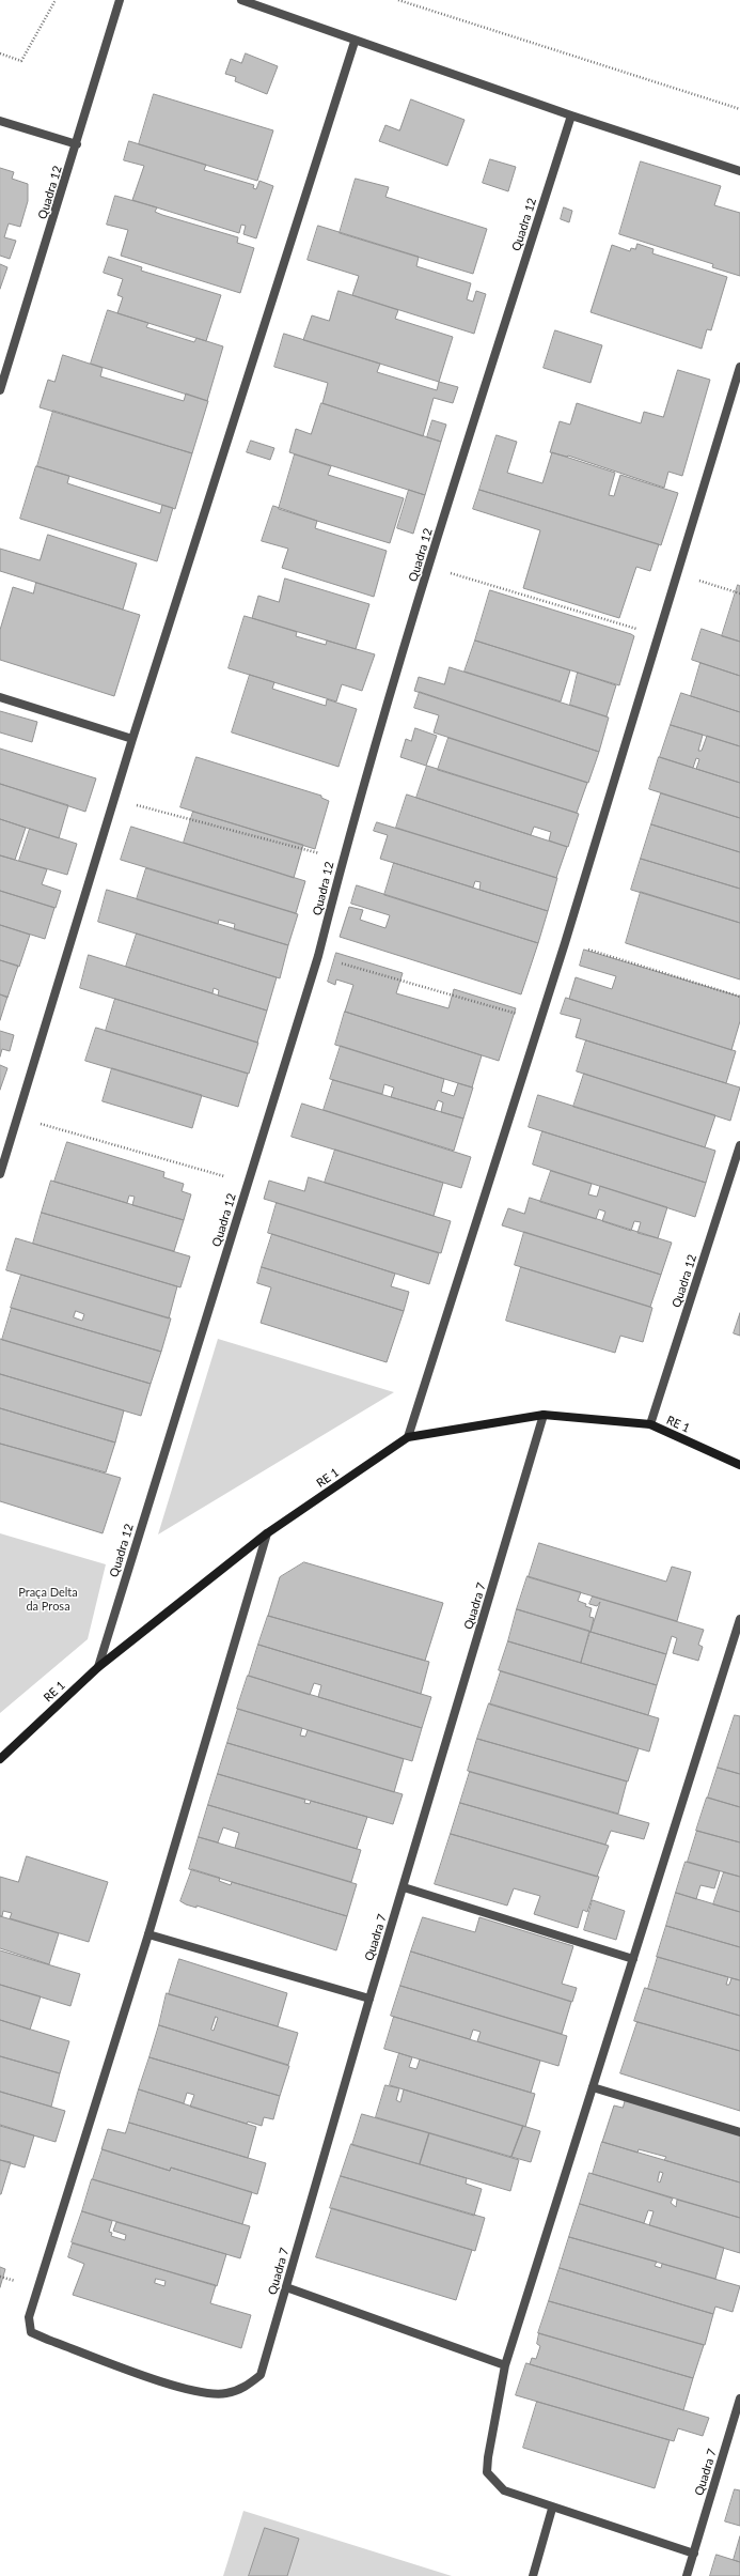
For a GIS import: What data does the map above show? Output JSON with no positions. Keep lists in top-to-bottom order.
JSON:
{
  "streets": {
    "street": ["Quadra 12", "RE 1", "Quadra 7"]
  },
  "crossings": [
    ["Quadra 12", "RE 1"],
    ["RE 1", "Quadra 7"]
  ],
  "parks": ["Praça Delta da Prosa"]
}
